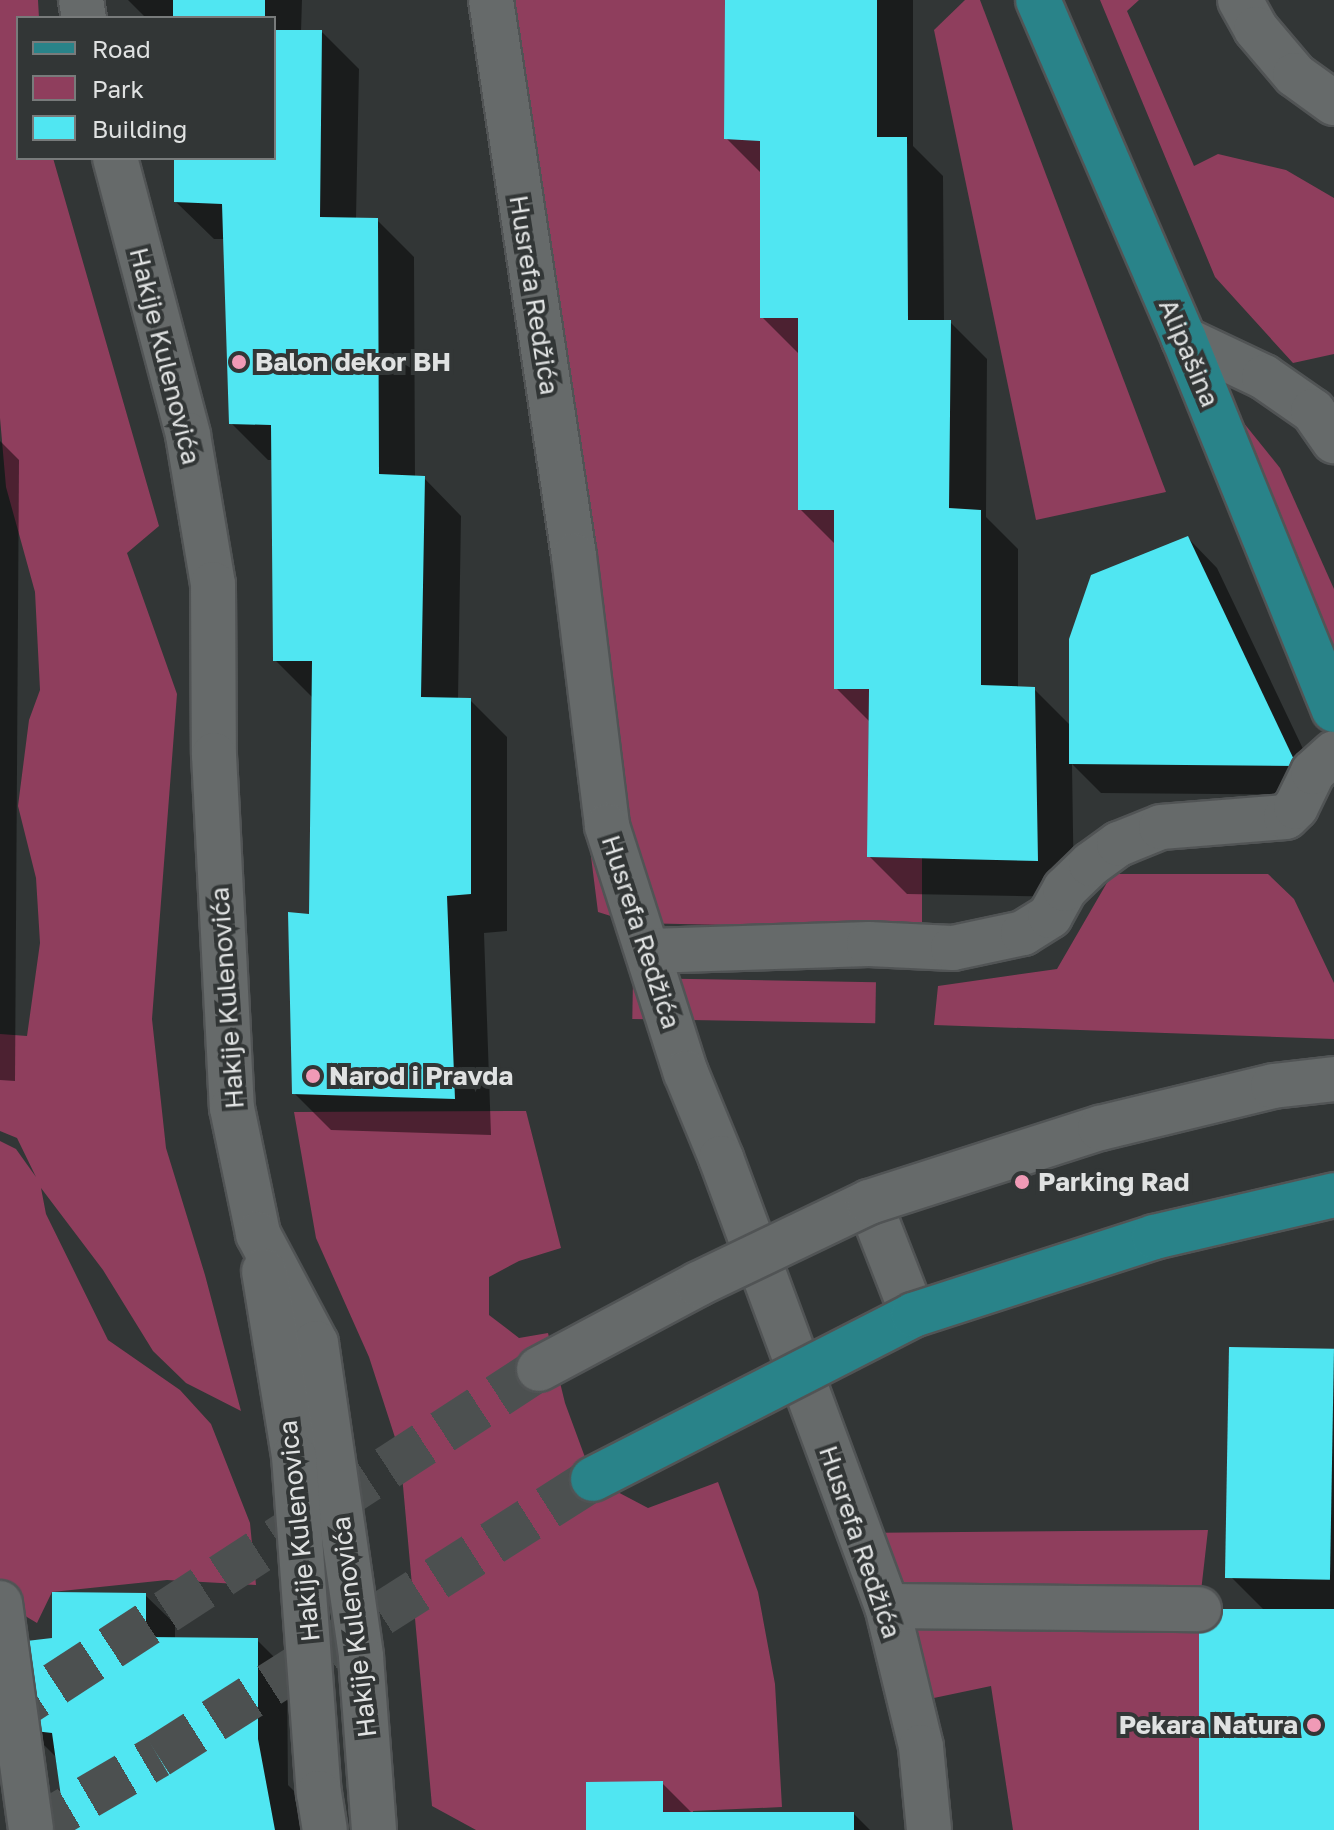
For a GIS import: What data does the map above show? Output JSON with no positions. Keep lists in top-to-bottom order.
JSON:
{
  "streets": {
    "main road": ["Alipašina"],
    "street": ["Husrefa Redžića", "Hakije Kulenovića", "Hakije Kulenovica"]
  },
  "crossings": [
    ["Hakije Kulenovića", "Hakije Kulenovica"]
  ],
  "places": [
    "Balon dekor BH",
    "Narod i Pravda",
    "Parking Rad",
    "Pekara Natura"
  ],
  "legend": ["Road", "Park", "Building"]
}
